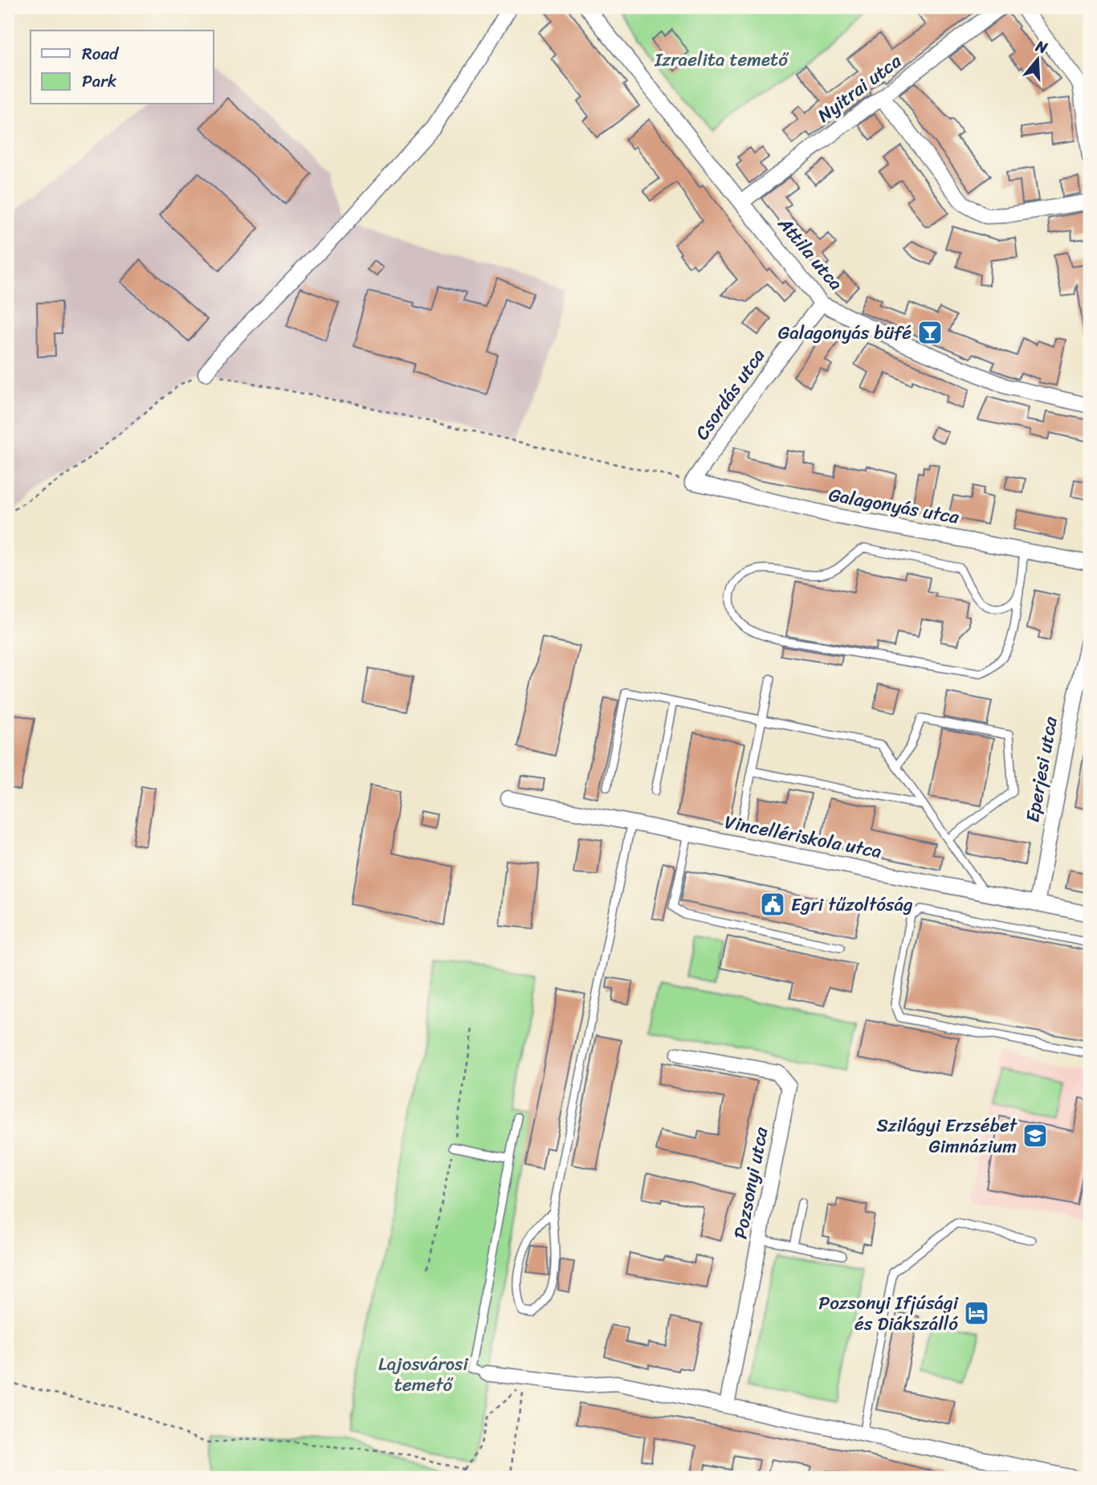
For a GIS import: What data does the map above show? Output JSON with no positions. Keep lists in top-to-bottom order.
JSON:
{
  "streets": {
    "street": [
      "Nyitrai utca",
      "Attila utca",
      "Csordás utca",
      "Galagonyás utca",
      "Eperjesi utca",
      "Vincellériskola utca",
      "Pozsonyi utca"
    ]
  },
  "crossings": [
    ["Nyitrai utca", "Attila utca"],
    ["Attila utca", "Csordás utca"],
    ["Csordás utca", "Galagonyás utca"],
    ["Eperjesi utca", "Vincellériskola utca"]
  ],
  "parks": ["Izraelita temető", "Lajosvárosi temető"],
  "places": {
    "bar": ["Galagonyás büfé"],
    "public building": ["Egri tűzoltóság"],
    "school or university": ["Szilágyi Erzsébet Gimnázium"],
    "hotel": ["Pozsonyi Ifjúsági és Diákszálló"]
  },
  "legend": ["Road", "Park"],
  "north": "top"
}
